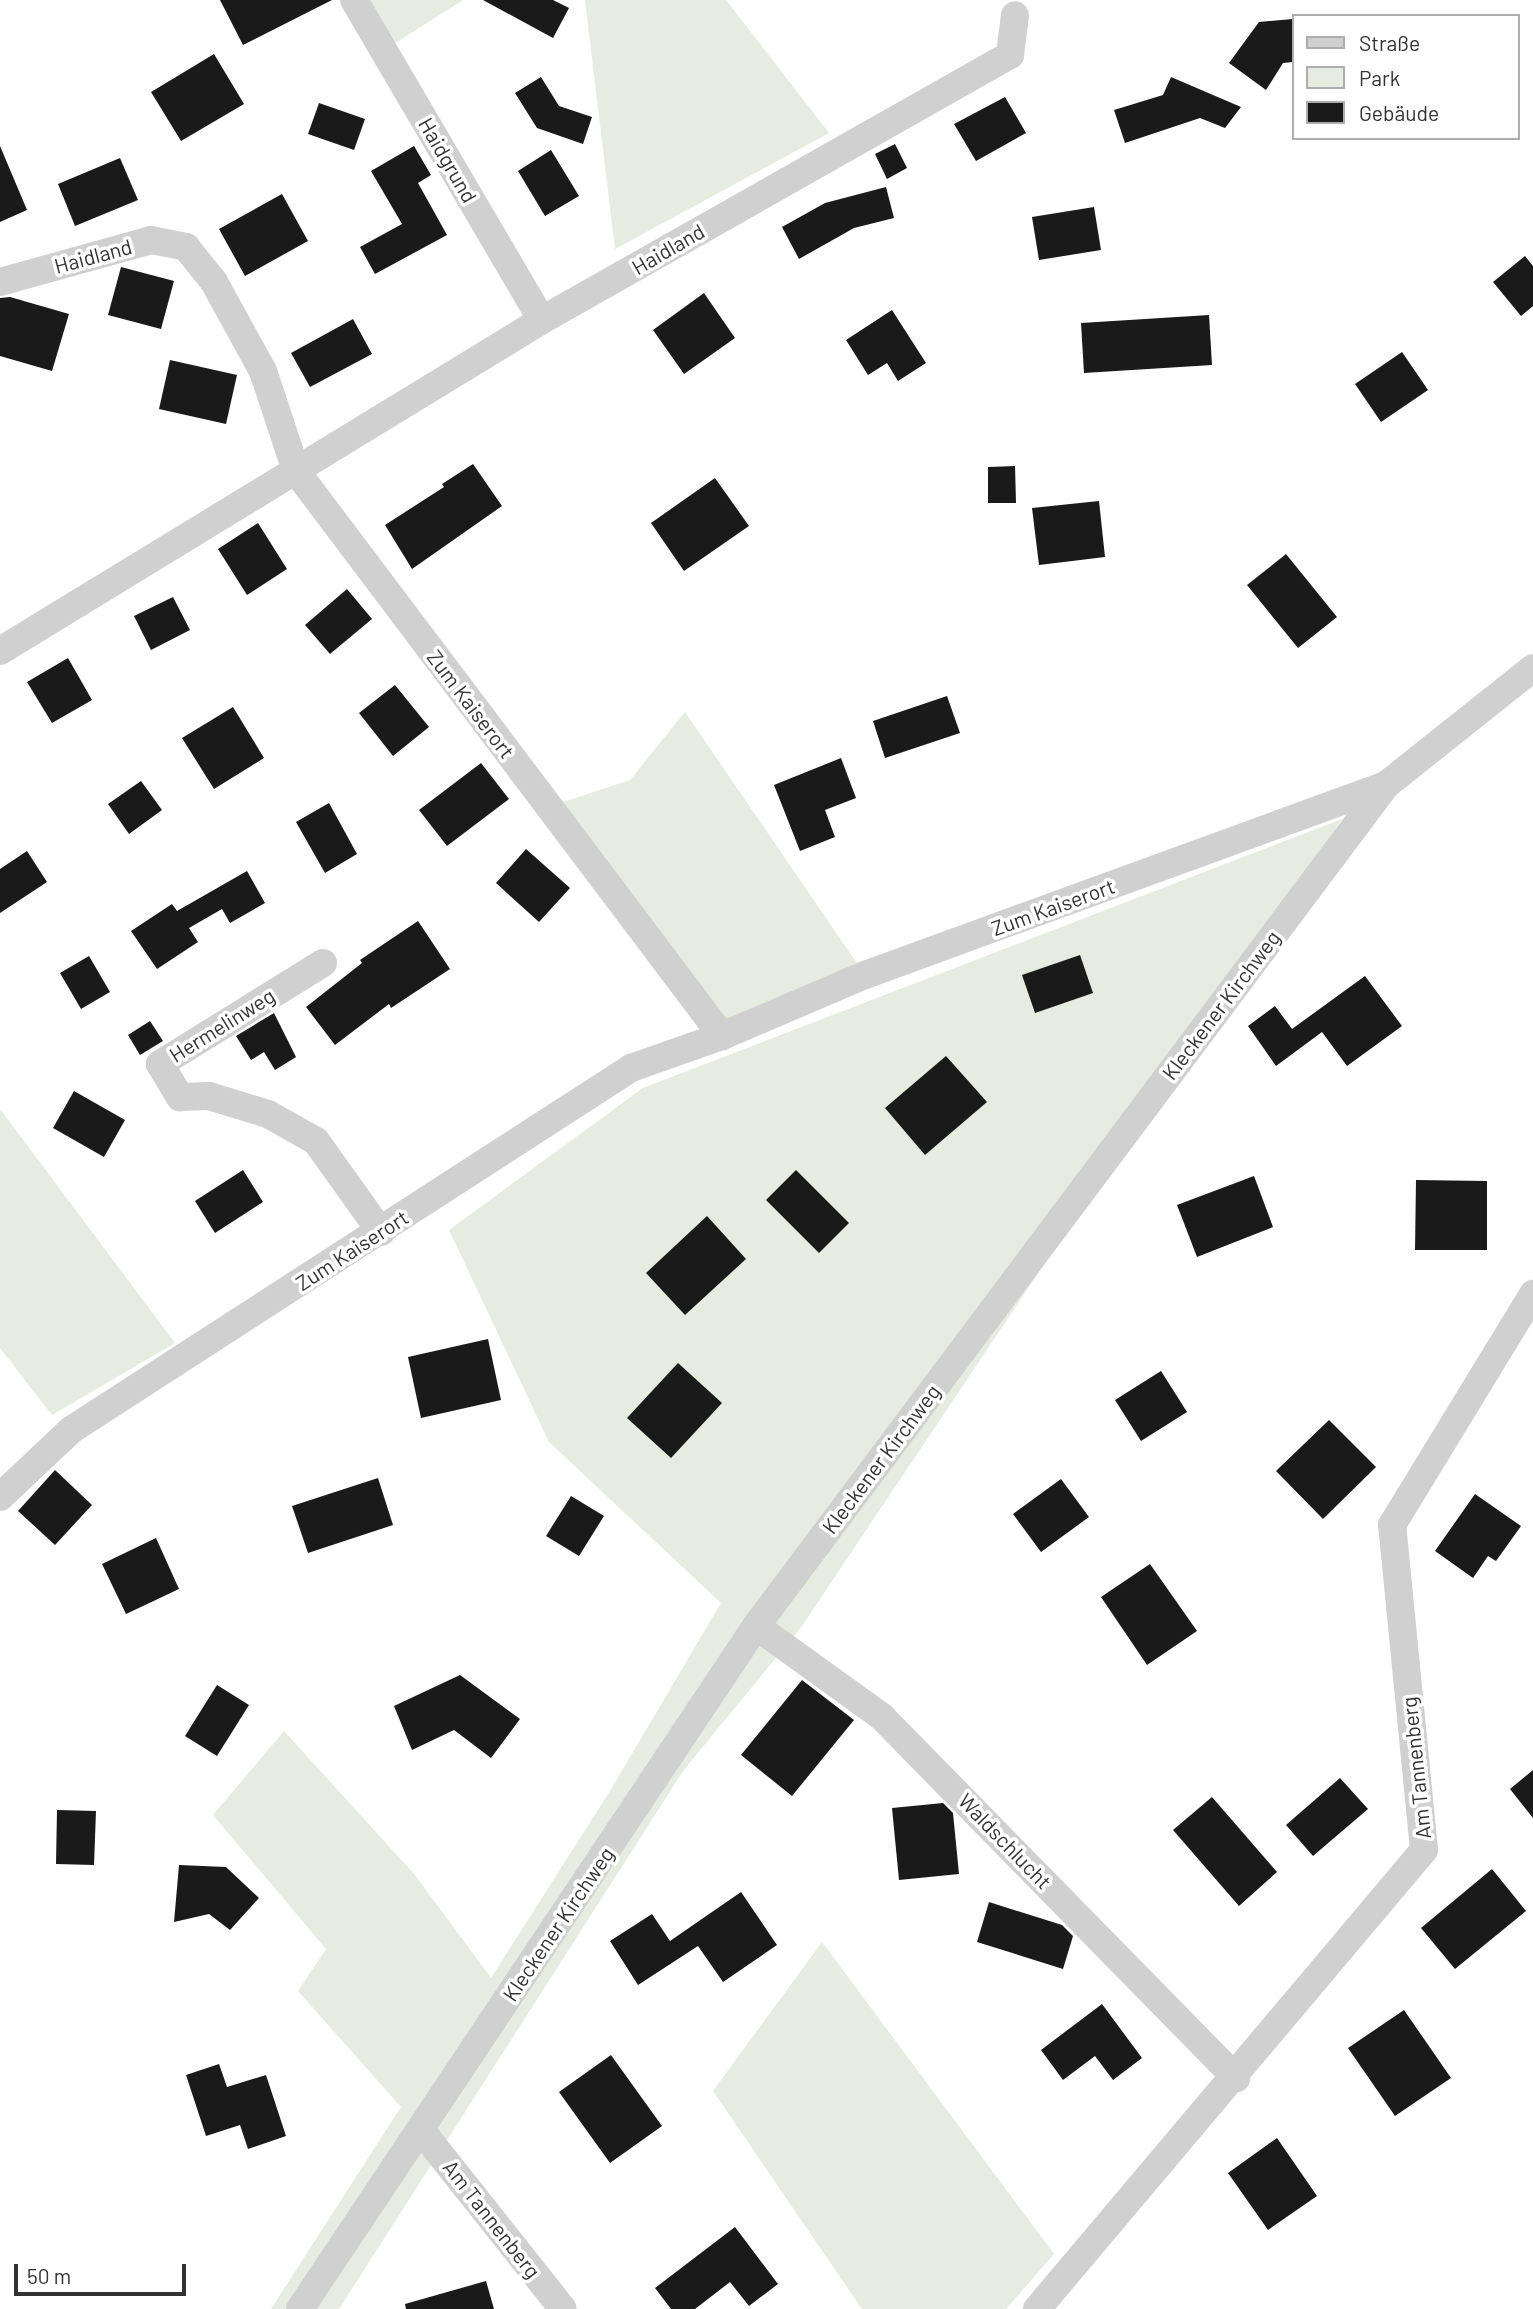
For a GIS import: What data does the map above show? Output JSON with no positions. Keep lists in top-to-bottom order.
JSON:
{
  "streets": {
    "street": [
      "Haidgrund",
      "Haidland",
      "Zum Kaiserort",
      "Kleckener Kirchweg",
      "Hermelinweg",
      "Am Tannenberg",
      "Waldschlucht"
    ]
  },
  "crossings": [
    ["Haidgrund", "Haidland"],
    ["Haidland", "Zum Kaiserort"],
    ["Zum Kaiserort", "Kleckener Kirchweg"],
    ["Zum Kaiserort", "Hermelinweg"],
    ["Kleckener Kirchweg", "Am Tannenberg"],
    ["Kleckener Kirchweg", "Waldschlucht"],
    ["Am Tannenberg", "Waldschlucht"]
  ],
  "legend": ["Straße", "Park", "Gebäude"],
  "scale_bar": "50 m"
}
